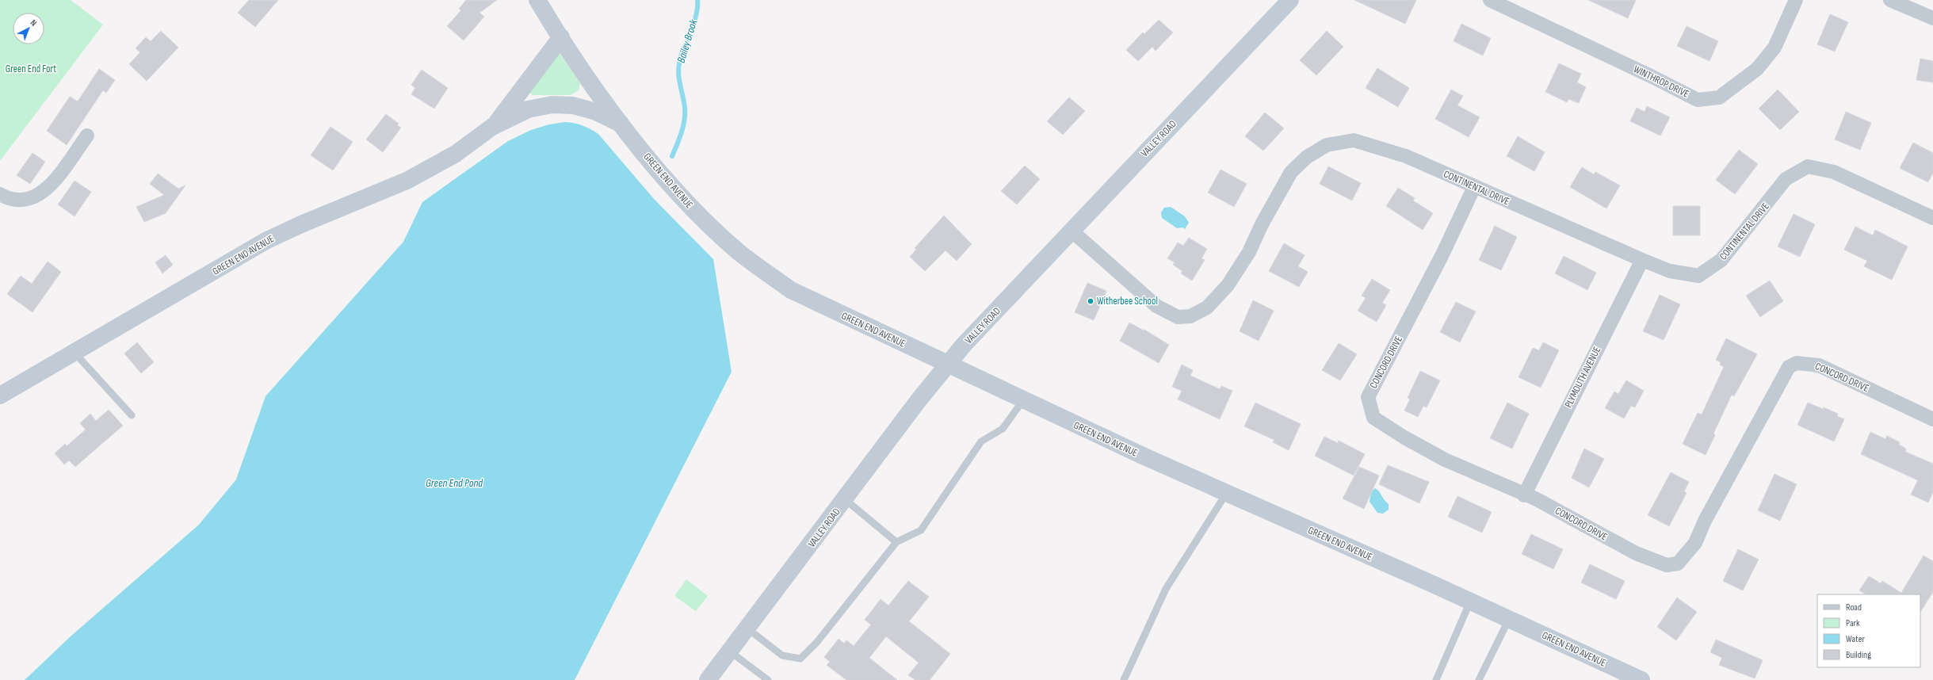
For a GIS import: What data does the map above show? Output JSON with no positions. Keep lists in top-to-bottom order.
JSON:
{
  "streets": {
    "main road": ["VALLEY ROAD", "GREEN END AVENUE"],
    "street": [
      "WINTHROP DRIVE",
      "CONTINENTAL DRIVE",
      "CONCORD DRIVE",
      "PLYMOUTH AVENUE"
    ]
  },
  "crossings": [
    ["VALLEY ROAD", "GREEN END AVENUE"],
    ["VALLEY ROAD", "CONTINENTAL DRIVE"],
    ["CONTINENTAL DRIVE", "CONCORD DRIVE"],
    ["CONTINENTAL DRIVE", "PLYMOUTH AVENUE"],
    ["CONCORD DRIVE", "PLYMOUTH AVENUE"]
  ],
  "water": ["Bailey Brook", "Green End Pond"],
  "parks": ["Green End Fort"],
  "places": ["Witherbee School"],
  "legend": [
    "Road",
    "Park",
    "Water",
    "Building"
  ],
  "north": "top right"
}
